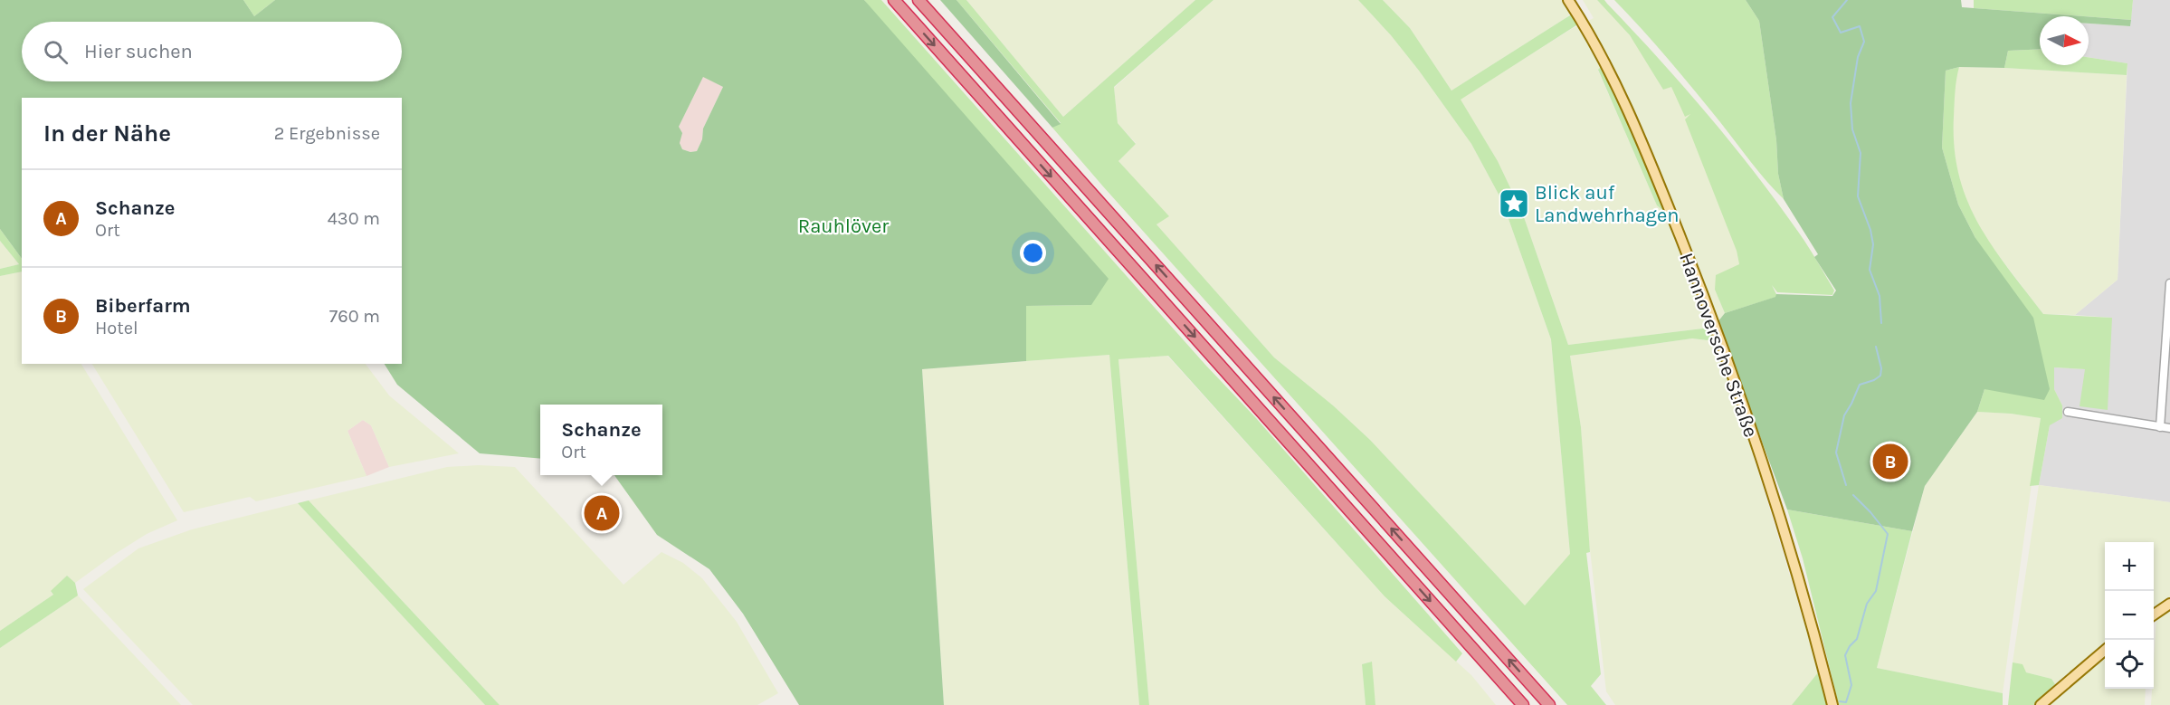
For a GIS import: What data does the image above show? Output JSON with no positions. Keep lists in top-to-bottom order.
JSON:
{
  "streets": {
    "main road": ["Hannoversche Straße"]
  },
  "parks": ["Rauhlöver"],
  "places": {
    "place": ["Blick auf Landwehrhagen"]
  },
  "north": "right",
  "page": {
    "search": "Hier suchen",
    "heading": ["In der Nähe", "2 Ergebnisse"],
    "list": [
      {
        "mark": "A",
        "name": "Schanze",
        "note": "Ort",
        "value": "430 m"
      },
      {
        "mark": "B",
        "name": "Biberfarm",
        "note": "Hotel",
        "value": "760 m"
      }
    ],
    "popup": ["Schanze", "Ort"],
    "pins": ["B", "A"],
    "map_buttons": ["+", "−"]
  }
}
